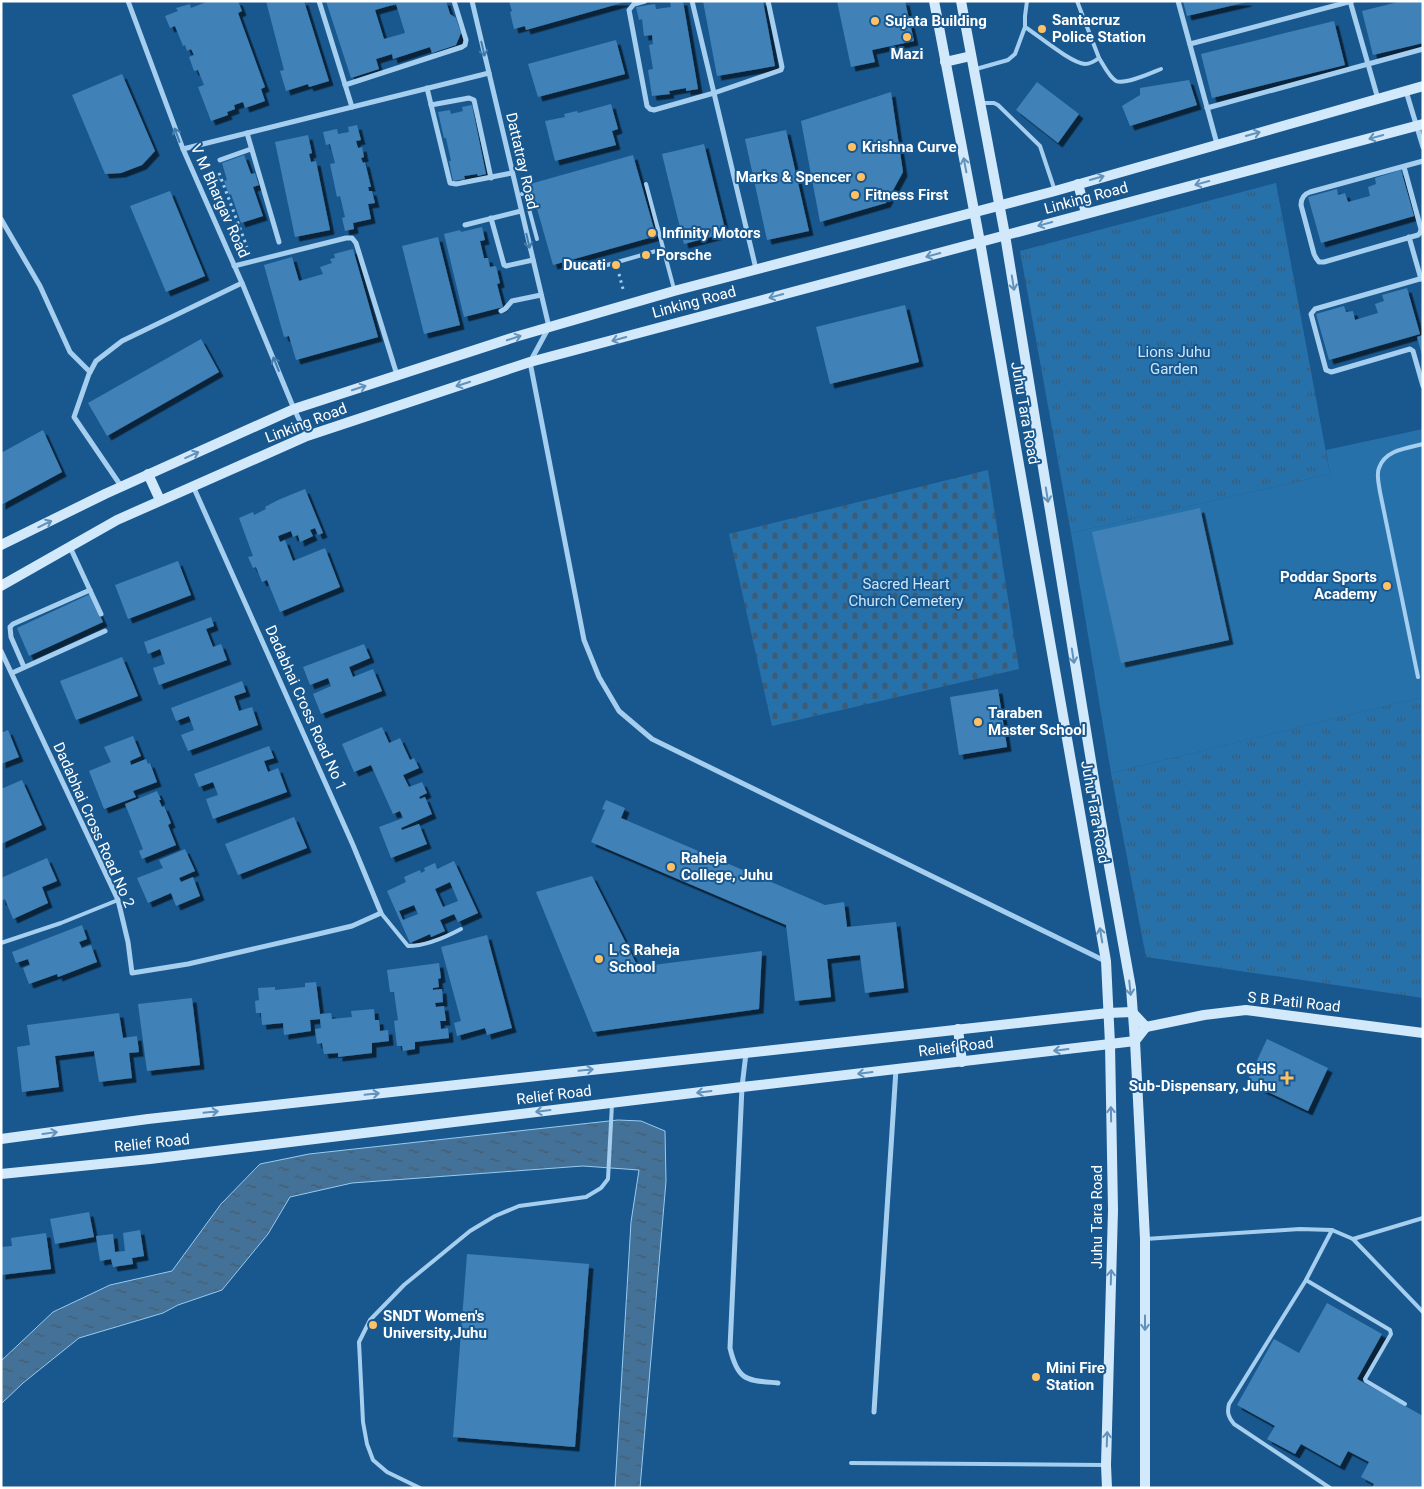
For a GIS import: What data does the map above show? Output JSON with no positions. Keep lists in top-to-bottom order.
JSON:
{
  "streets": {
    "main road": [
      "Linking Road",
      "Juhu Tara Road",
      "S B Patil Road",
      "Relief Road"
    ],
    "street": [
      "Dattatray Road",
      "V M Bhargav Road",
      "Dadabhai Cross Road No 1",
      "Dadabhai Cross Road No 2"
    ]
  },
  "crossings": [
    ["Dattatray Road", "Linking Road"],
    ["Linking Road", "V M Bhargav Road"],
    ["Linking Road", "Juhu Tara Road"],
    ["Linking Road", "Dadabhai Cross Road No 1"],
    ["Juhu Tara Road", "Relief Road"],
    ["Dadabhai Cross Road No 1", "Dadabhai Cross Road No 2"]
  ],
  "one_way": ["Dattatray Road", "V M Bhargav Road"],
  "parks": ["Lions Juhu Garden", "Sacred Heart Church Cemetery"],
  "places": {
    "other": [
      "Sujata Building",
      "Santacruz Police Station",
      "Mazi",
      "Krishna Curve",
      "Marks & Spencer",
      "Fitness First",
      "Infinity Motors",
      "Porsche",
      "Ducati",
      "Poddar Sports Academy",
      "Taraben Master School",
      "Raheja College, Juhu",
      "L S Raheja School",
      "SNDT Women's University,Juhu",
      "Mini Fire Station"
    ],
    "health": ["CGHS Sub-Dispensary, Juhu"]
  }
}
